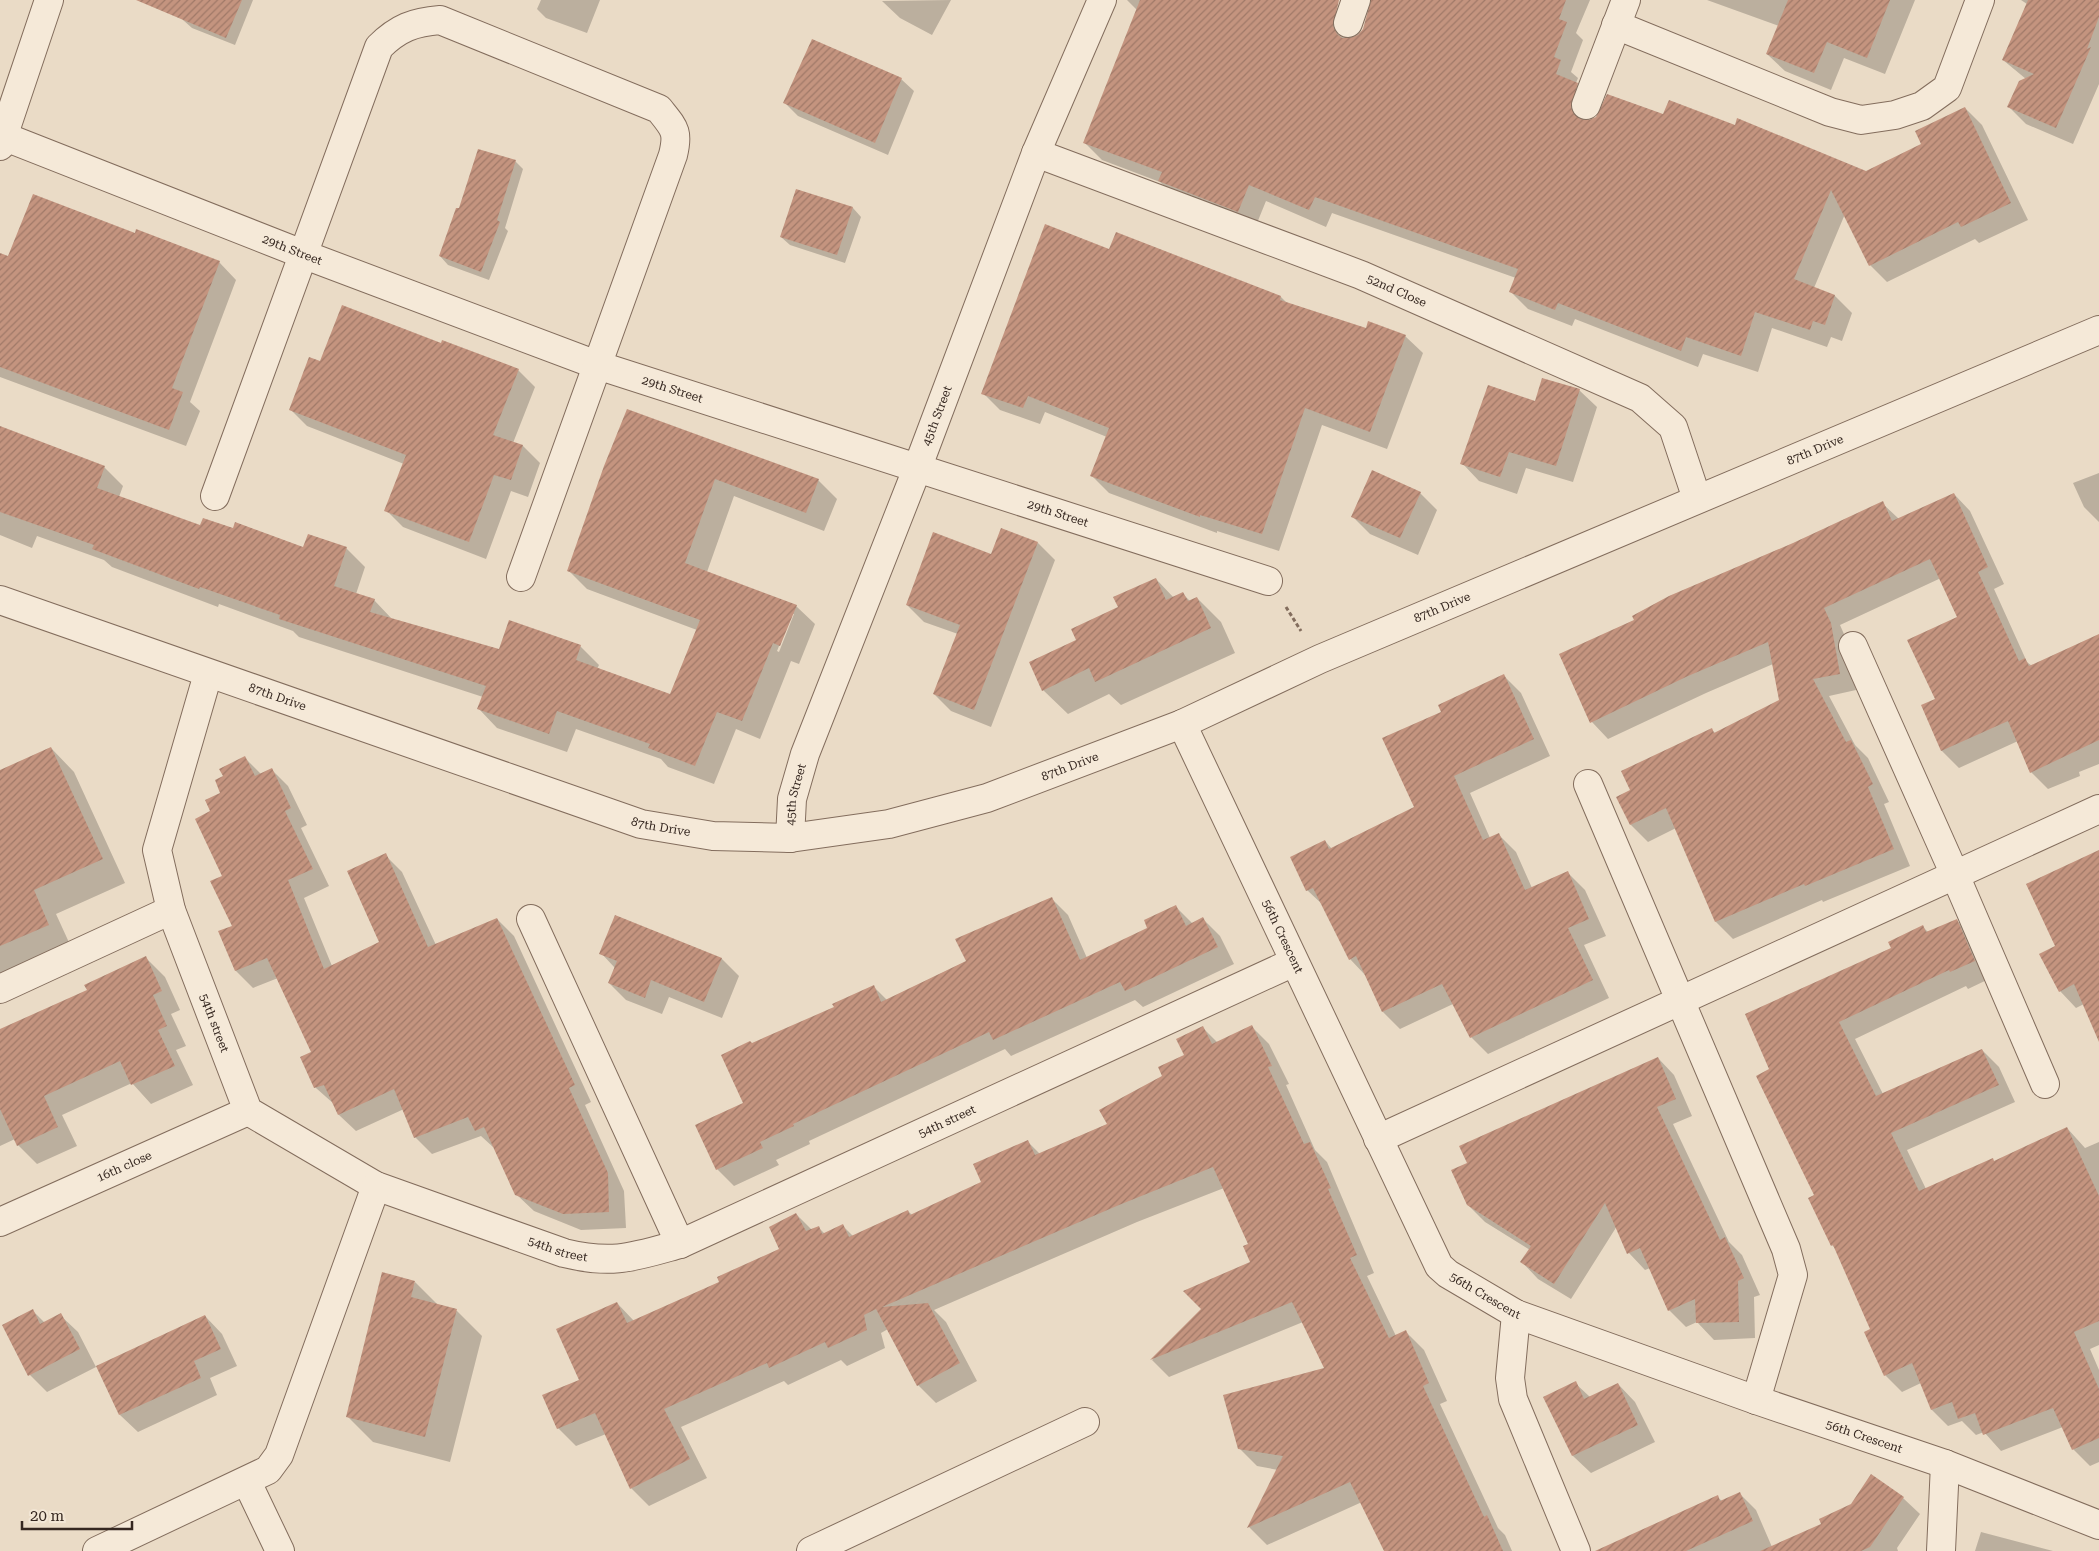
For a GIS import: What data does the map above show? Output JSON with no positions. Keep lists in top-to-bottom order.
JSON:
{
  "streets": {
    "street": [
      "29th Street",
      "52nd Close",
      "45th Street",
      "87th Drive",
      "56th Crescent",
      "54th street",
      "16th close"
    ]
  },
  "crossings": [
    ["29th Street", "45th Street"],
    ["52nd Close", "45th Street"],
    ["52nd Close", "87th Drive"],
    ["45th Street", "87th Drive"],
    ["87th Drive", "56th Crescent"],
    ["87th Drive", "54th street"],
    ["56th Crescent", "54th street"],
    ["54th street", "16th close"]
  ],
  "scale_bar": "20 m"
}
